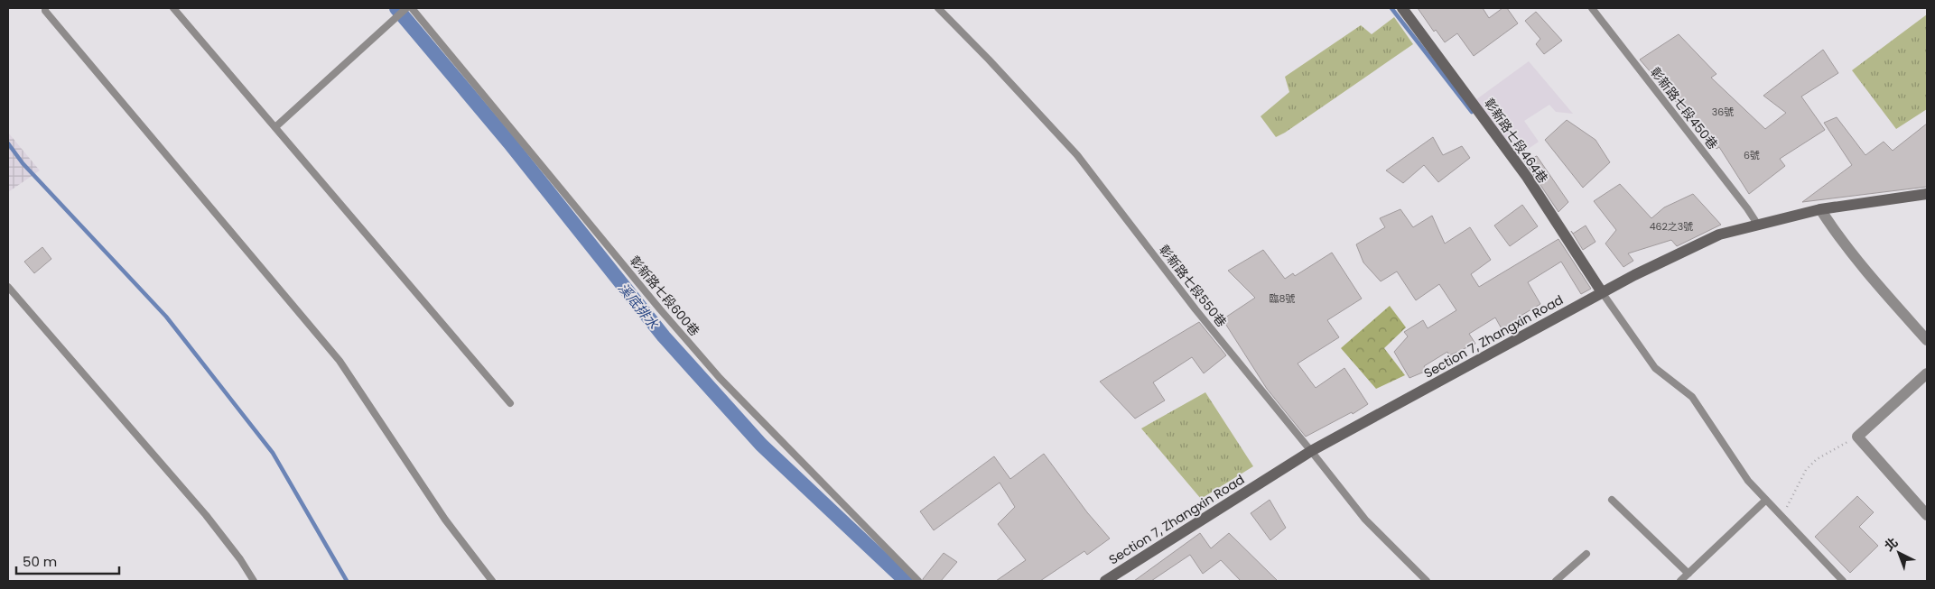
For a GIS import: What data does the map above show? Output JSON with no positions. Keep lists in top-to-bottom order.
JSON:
{
  "streets": {
    "street": ["彰新路七段464巷", "Section 7, Zhangxin Road"],
    "lane": ["彰新路七段450巷", "彰新路七段550巷", "彰新路七段600巷"]
  },
  "crossings": [
    ["彰新路七段450巷", "Section 7, Zhangxin Road"],
    ["彰新路七段464巷", "Section 7, Zhangxin Road"],
    ["彰新路七段550巷", "Section 7, Zhangxin Road"]
  ],
  "water": ["溪底排水"],
  "house_numbers": [
    "36號",
    "6號",
    "462之3號",
    "臨8號"
  ],
  "scale_bar": "50 m",
  "north": "top left"
}
